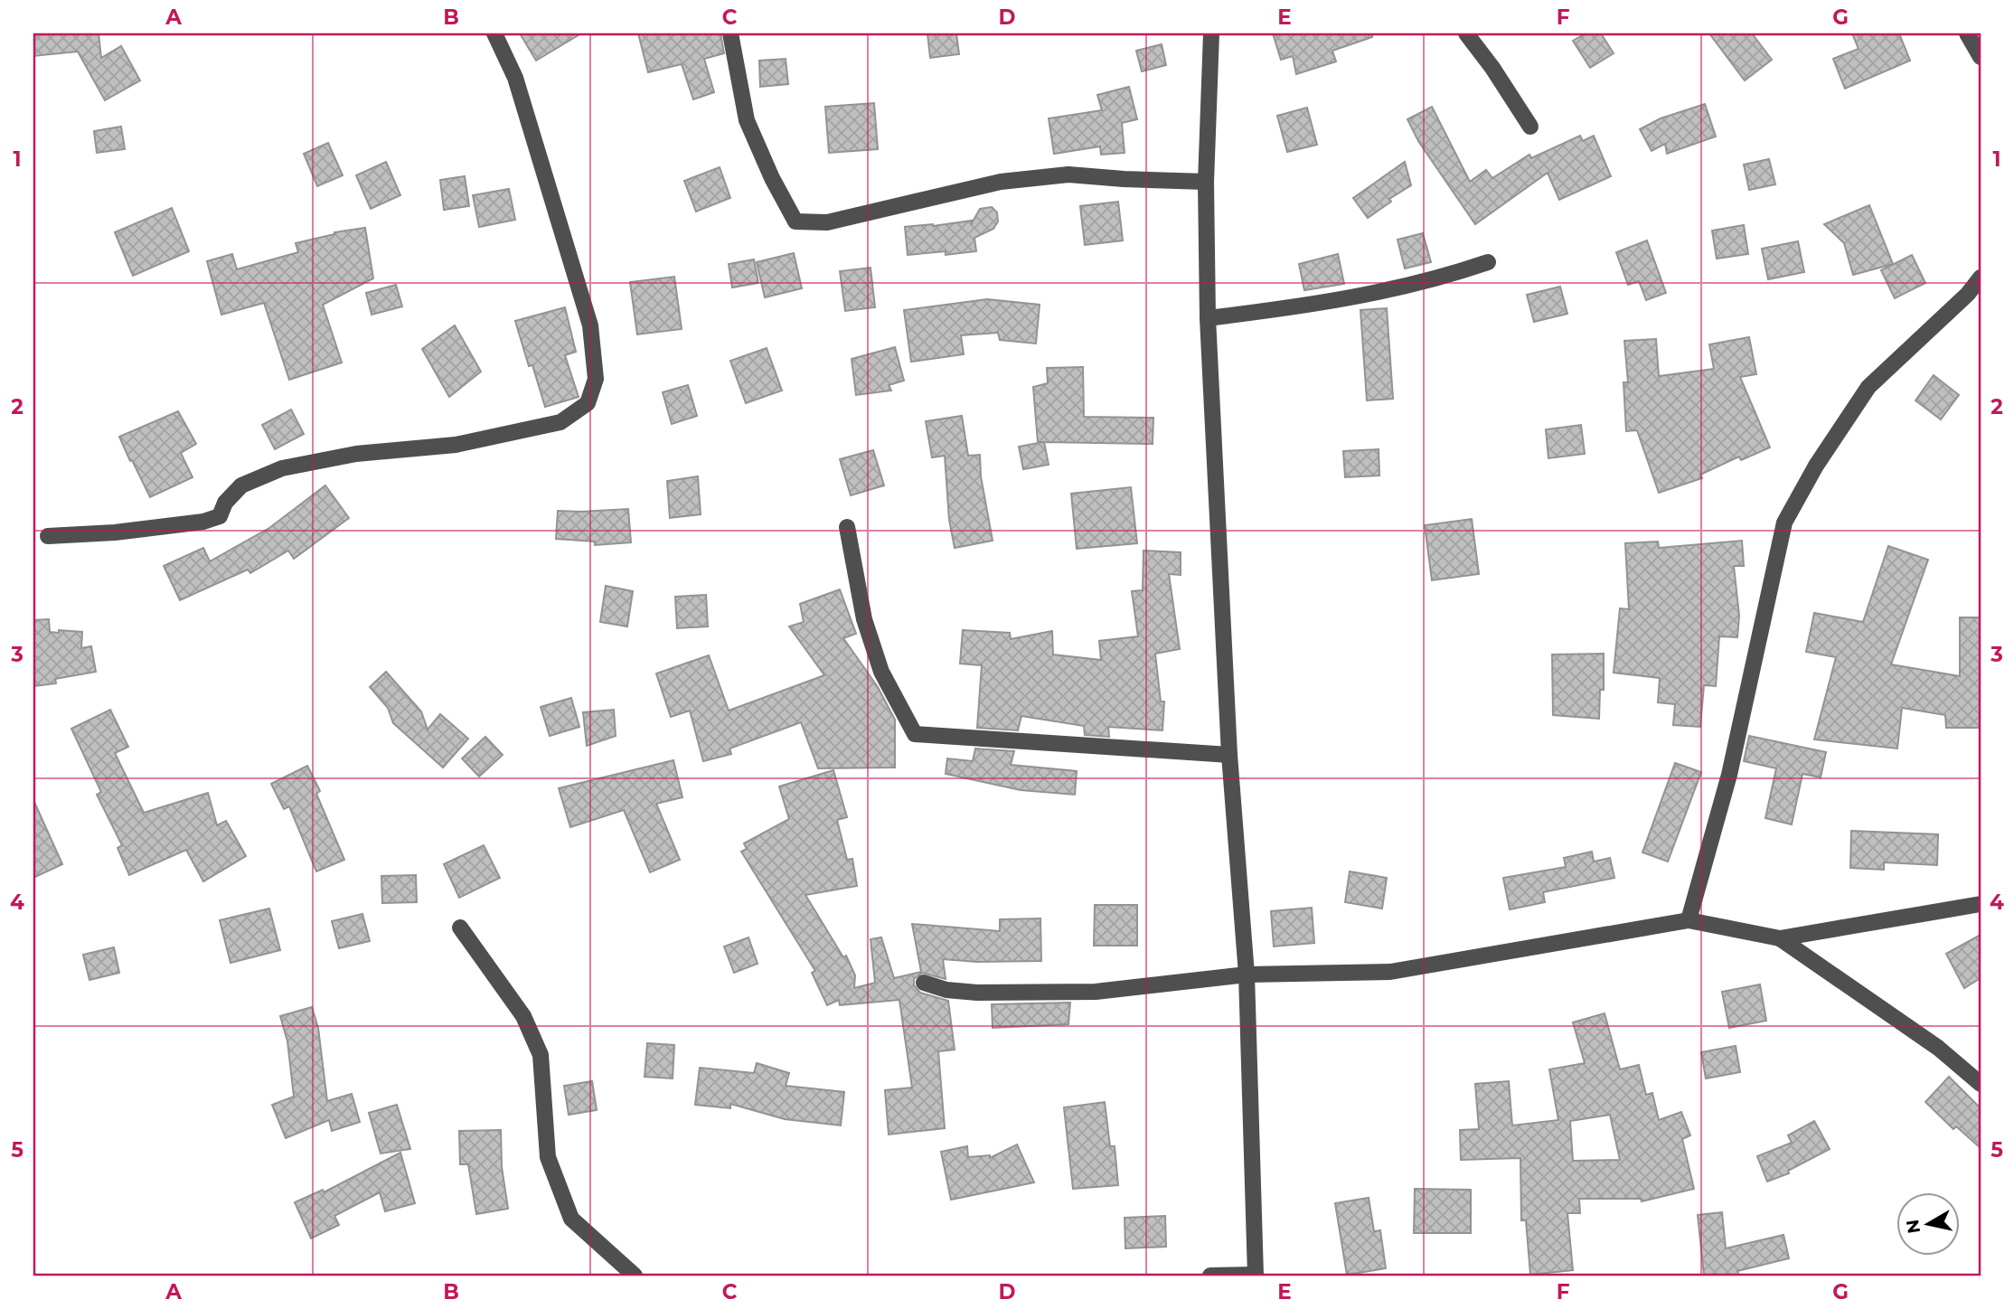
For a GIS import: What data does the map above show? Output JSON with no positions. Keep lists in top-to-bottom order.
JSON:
{
  "north": "left",
  "grid": {
    "columns": [
      "A",
      "B",
      "C",
      "D",
      "E",
      "F",
      "G"
    ],
    "rows": [
      "1",
      "2",
      "3",
      "4",
      "5"
    ]
  }
}
